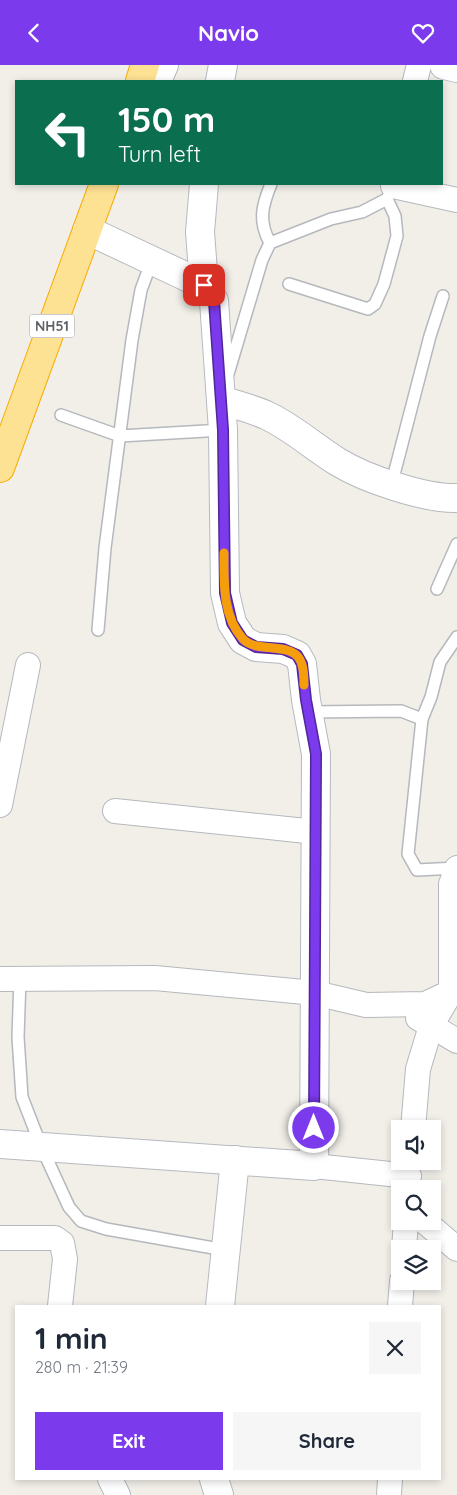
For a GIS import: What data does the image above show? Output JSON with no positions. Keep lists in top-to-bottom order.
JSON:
{
  "streets": {
    "highway": ["NH51"]
  },
  "page": {
    "header": "Navio",
    "turn": ["150 m", "Turn left"],
    "heading": ["1 min", "280 m · 21:39"],
    "buttons": ["Exit", "Share"]
  }
}
